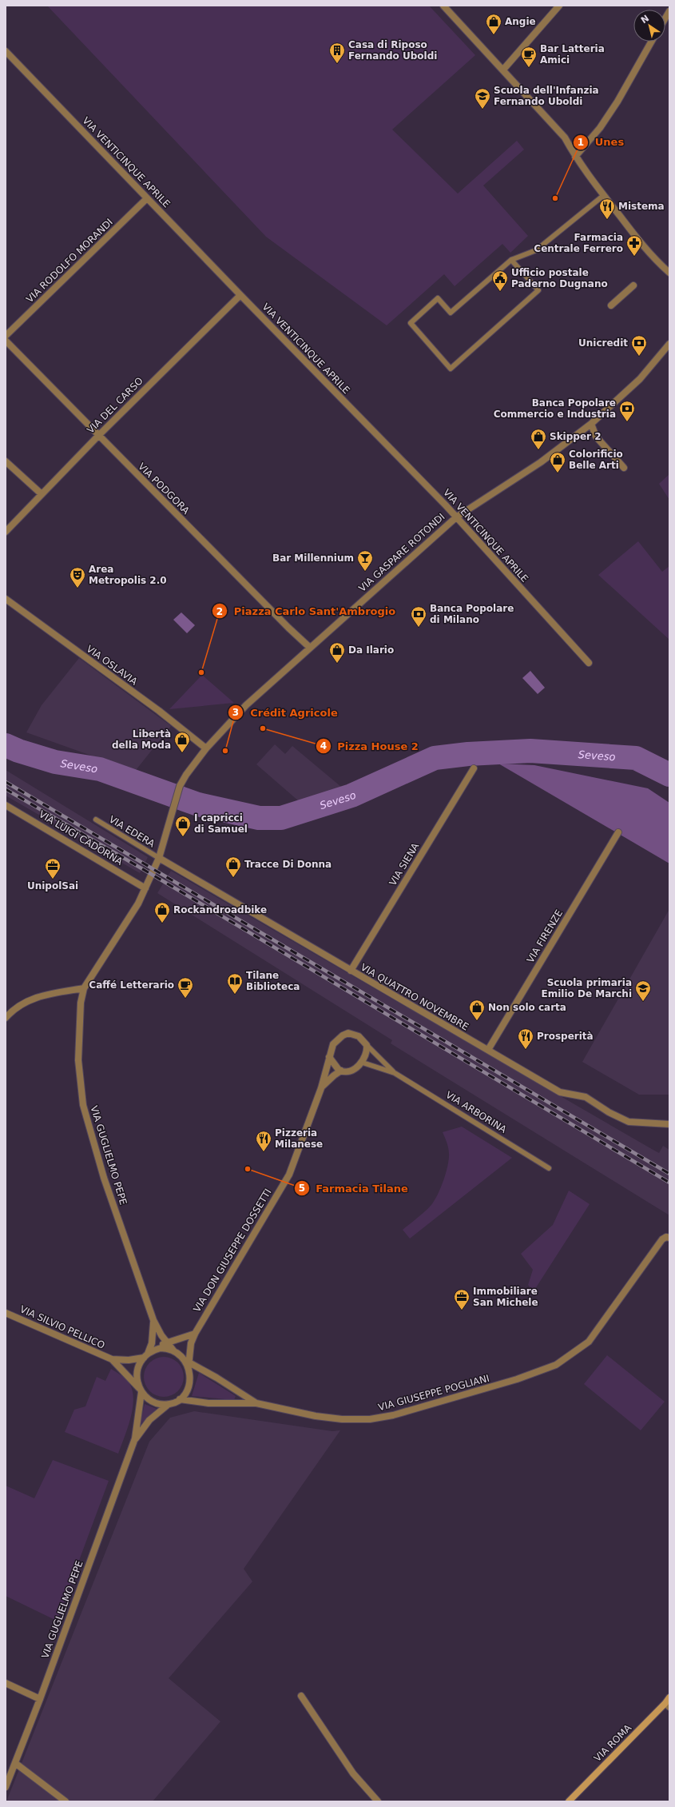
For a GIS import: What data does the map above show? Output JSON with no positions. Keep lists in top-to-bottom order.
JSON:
{
  "streets": {
    "street": [
      "VIA VENTICINQUE APRILE",
      "VIA RODOLFO MORANDI",
      "VIA DEL CARSO",
      "VIA PODGORA",
      "VIA GASPARE ROTONDI",
      "VIA OSLAVIA",
      "VIA LUIGI CADORNA",
      "VIA SIENA",
      "VIA FIRENZE",
      "VIA QUATTRO NOVEMBRE",
      "VIA GUGLIELMO PEPE",
      "VIA DON GIUSEPPE DOSSETTI",
      "VIA SILVIO PELLICO",
      "VIA GIUSEPPE POGLIANI",
      "VIA ROMA"
    ],
    "lane": ["VIA EDERA", "VIA ARBORINA"]
  },
  "crossings": [
    ["VIA VENTICINQUE APRILE", "VIA RODOLFO MORANDI"],
    ["VIA VENTICINQUE APRILE", "VIA DEL CARSO"],
    ["VIA VENTICINQUE APRILE", "VIA GASPARE ROTONDI"],
    ["VIA DEL CARSO", "VIA PODGORA"],
    ["VIA PODGORA", "VIA GASPARE ROTONDI"],
    ["VIA GASPARE ROTONDI", "VIA OSLAVIA"],
    ["VIA GASPARE ROTONDI", "VIA EDERA"],
    ["VIA GASPARE ROTONDI", "VIA QUATTRO NOVEMBRE"],
    ["VIA GASPARE ROTONDI", "VIA GUGLIELMO PEPE"],
    ["VIA EDERA", "VIA QUATTRO NOVEMBRE"],
    ["VIA EDERA", "VIA GUGLIELMO PEPE"],
    ["VIA LUIGI CADORNA", "VIA GUGLIELMO PEPE"],
    ["VIA SIENA", "VIA QUATTRO NOVEMBRE"],
    ["VIA FIRENZE", "VIA QUATTRO NOVEMBRE"],
    ["VIA QUATTRO NOVEMBRE", "VIA GUGLIELMO PEPE"],
    ["VIA ARBORINA", "VIA DON GIUSEPPE DOSSETTI"],
    ["VIA GUGLIELMO PEPE", "VIA DON GIUSEPPE DOSSETTI"],
    ["VIA GUGLIELMO PEPE", "VIA SILVIO PELLICO"],
    ["VIA GUGLIELMO PEPE", "VIA GIUSEPPE POGLIANI"],
    ["VIA DON GIUSEPPE DOSSETTI", "VIA SILVIO PELLICO"],
    ["VIA DON GIUSEPPE DOSSETTI", "VIA GIUSEPPE POGLIANI"],
    ["VIA SILVIO PELLICO", "VIA GIUSEPPE POGLIANI"]
  ],
  "water": ["Seveso"],
  "places": {
    "shop": [
      "Angie",
      "Skipper 2",
      "Colorificio Belle Arti",
      "Da Ilario",
      "Libertà della Moda",
      "I capricci di Samuel",
      "Tracce Di Donna",
      "Rockandroadbike",
      "Non solo carta"
    ],
    "building": ["Casa di Riposo Fernando Uboldi"],
    "cafe": ["Bar Latteria Amici", "Caffé Letterario"],
    "school or university": ["Scuola dell'Infanzia Fernando Uboldi", "Scuola primaria Emilio De Marchi"],
    "other": [
      "Unes",
      "Piazza Carlo Sant'Ambrogio",
      "Pizza House 2",
      "Crédit Agricole",
      "Farmacia Tilane"
    ],
    "restaurant": ["Mistema", "Prosperità", "Pizzeria Milanese"],
    "pharmacy": ["Farmacia Centrale Ferrero"],
    "public building": ["Ufficio postale Paderno Dugnano"],
    "bank": ["Unicredit", "Banca Popolare Commercio e Industria", "Banca Popolare di Milano"],
    "bar": ["Bar Millennium"],
    "theatre": ["Area Metropolis 2.0"],
    "office": ["UnipolSai", "Immobiliare San Michele"],
    "library": ["Tilane Biblioteca"]
  },
  "north": "top left"
}
